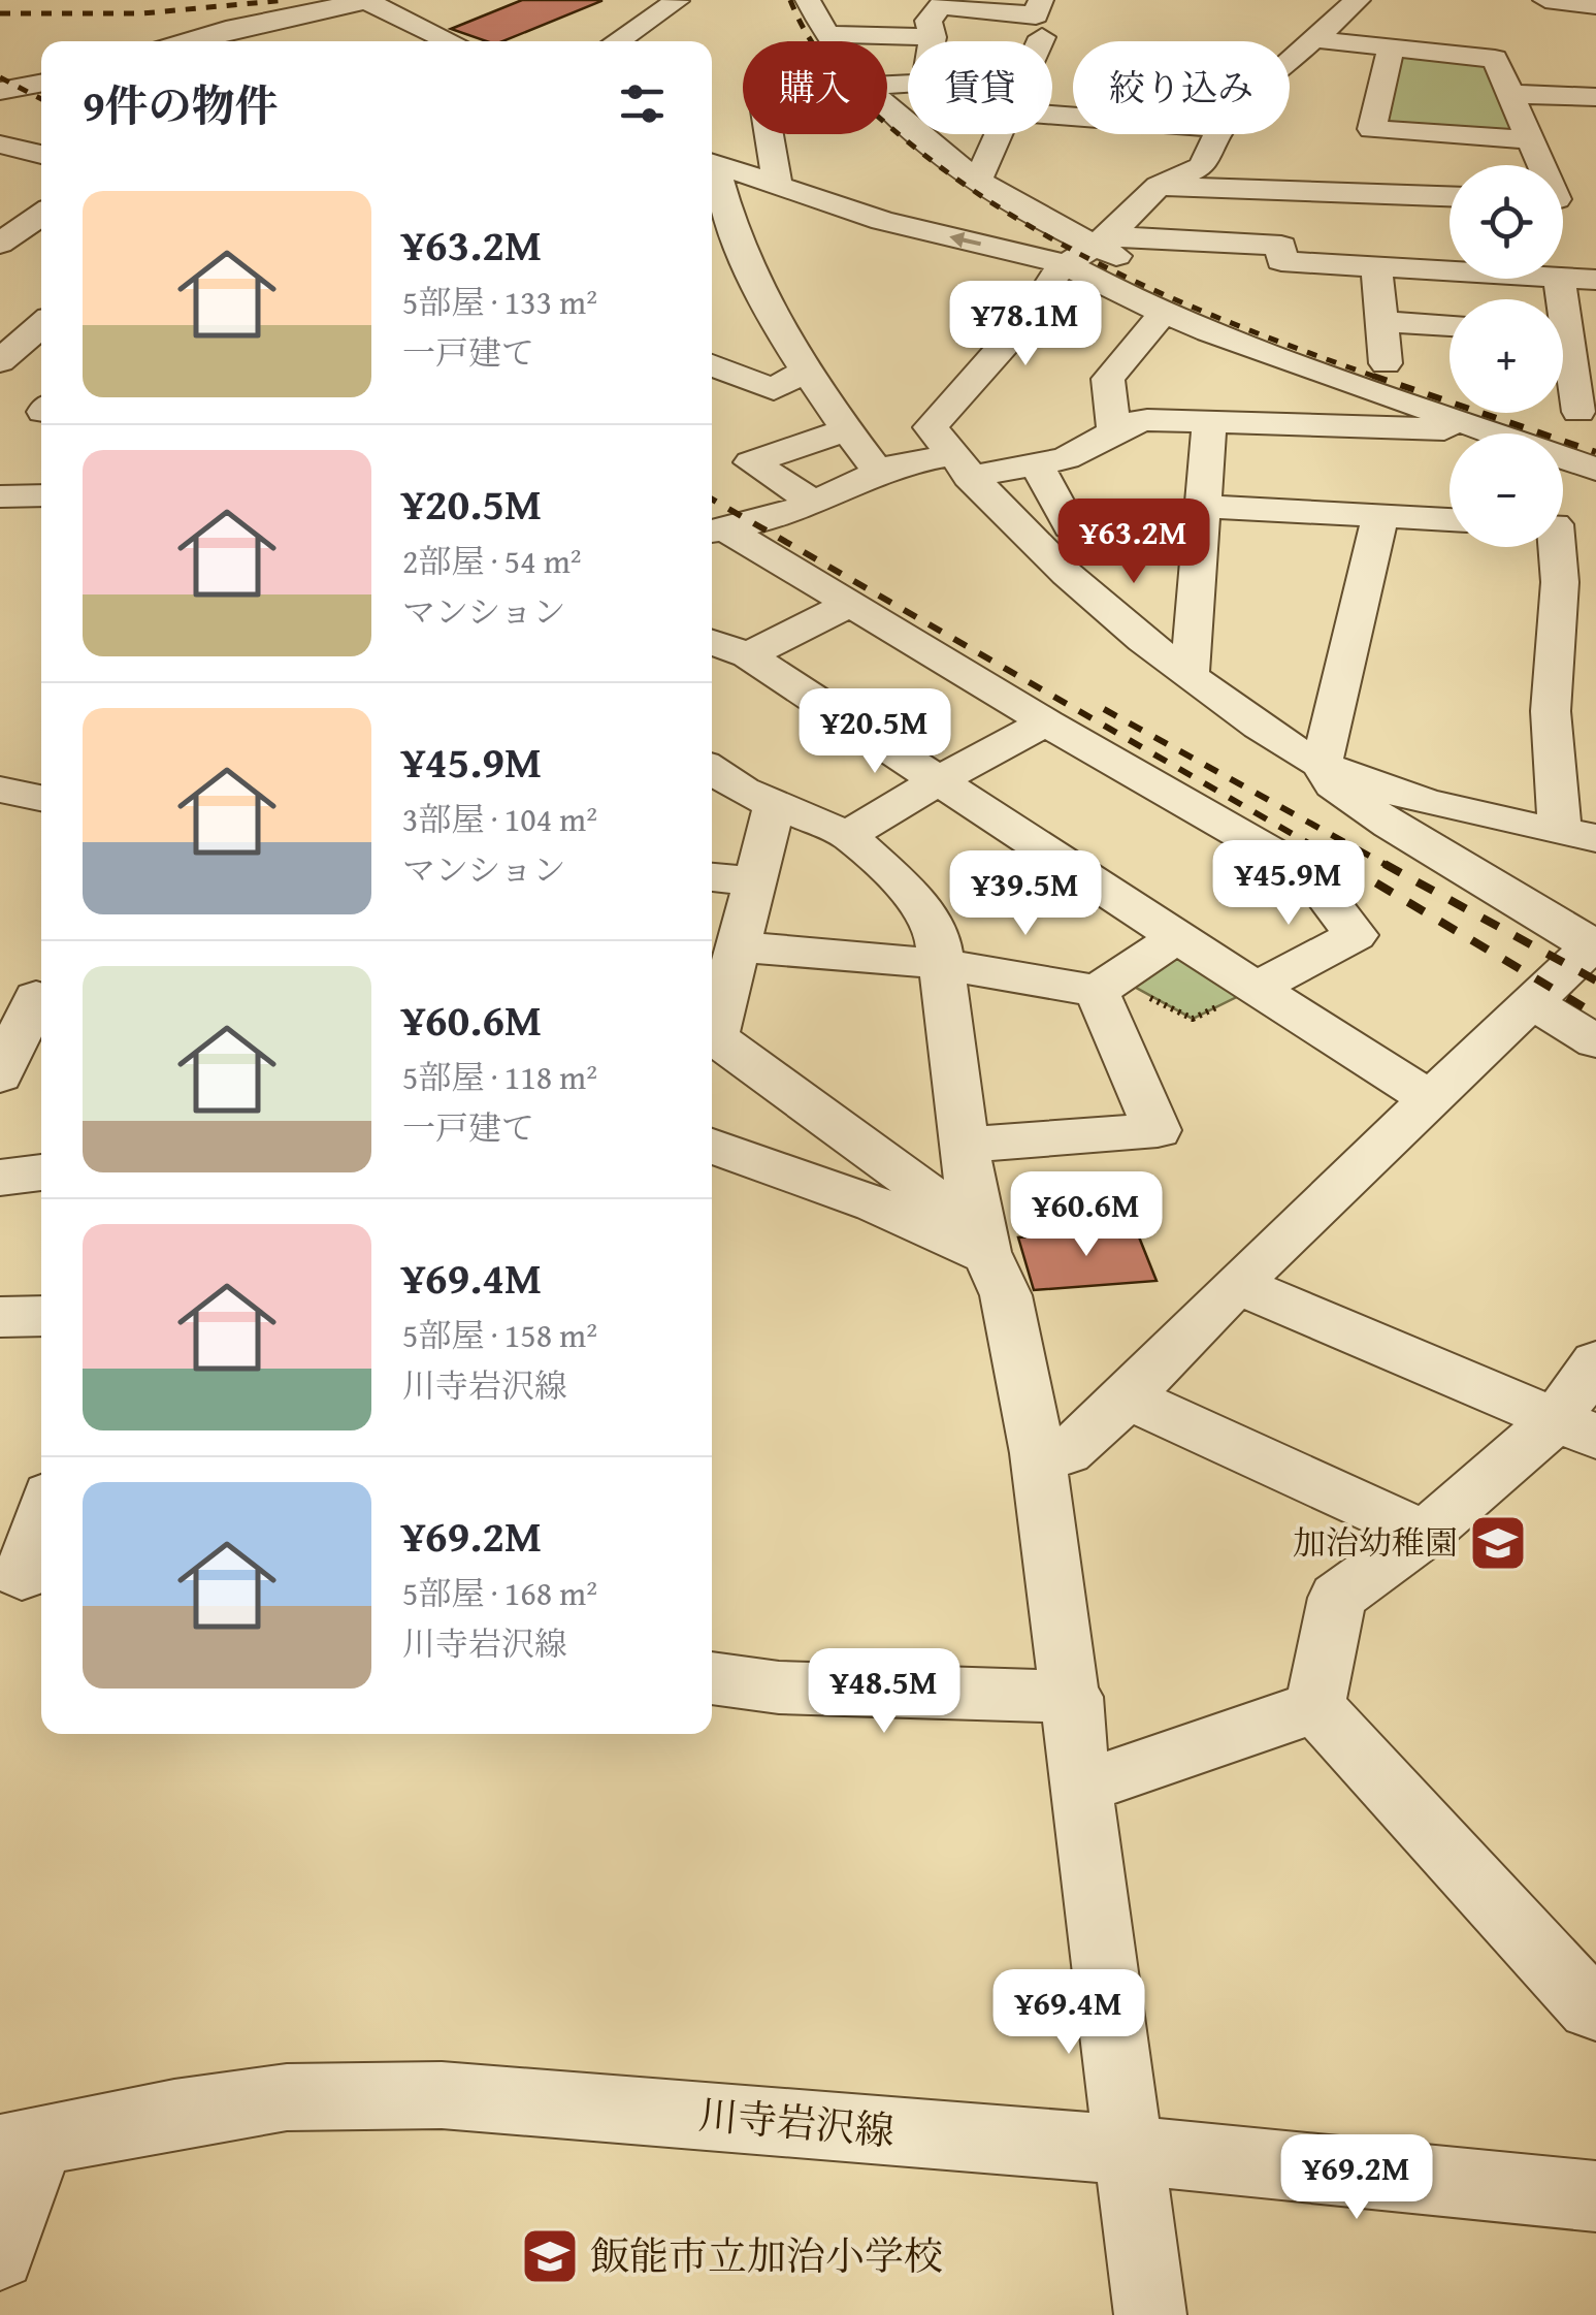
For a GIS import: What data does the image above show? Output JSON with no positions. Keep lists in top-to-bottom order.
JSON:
{
  "streets": {
    "street": ["川寺岩沢線"]
  },
  "places": {
    "school or university": ["加治幼稚園", "飯能市立加治小学校"]
  },
  "page": {
    "chip": ["購入", "賃貸", "絞り込み"],
    "heading": "9件の物件",
    "map_buttons": ["+", "−"],
    "list": [
      {
        "name": "¥63.2M",
        "note": "5部屋 · 133 m² · 一戸建て"
      },
      {
        "name": "¥20.5M",
        "note": "2部屋 · 54 m² · マンション"
      },
      {
        "name": "¥45.9M",
        "note": "3部屋 · 104 m² · マンション"
      },
      {
        "name": "¥60.6M",
        "note": "5部屋 · 118 m² · 一戸建て"
      },
      {
        "name": "¥69.4M",
        "note": "5部屋 · 158 m² · 川寺岩沢線"
      },
      {
        "name": "¥69.2M",
        "note": "5部屋 · 168 m² · 川寺岩沢線"
      }
    ],
    "price": [
      "¥78.1M",
      "¥63.2M",
      "¥20.5M",
      "¥45.9M",
      "¥39.5M",
      "¥60.6M",
      "¥48.5M",
      "¥69.4M",
      "¥69.2M"
    ]
  }
}
